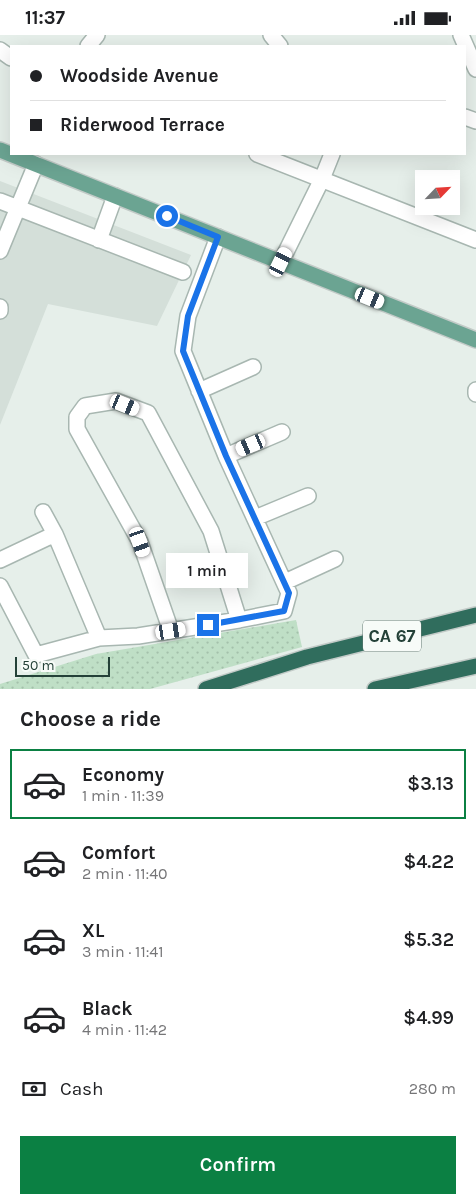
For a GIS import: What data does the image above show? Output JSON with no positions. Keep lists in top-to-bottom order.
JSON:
{
  "streets": {
    "highway": ["CA 67"]
  },
  "scale_bar": "50 m",
  "north": "top right",
  "page": {
    "status": "11:37",
    "banner": ["Woodside Avenue", "Riderwood Terrace"],
    "bubble": "1 min",
    "scale": "50 m",
    "heading": "Choose a ride",
    "list": [
      {
        "name": "Economy",
        "note": "1 min · 11:39",
        "value": "$3.13"
      },
      {
        "name": "Comfort",
        "note": "2 min · 11:40",
        "value": "$4.22"
      },
      {
        "name": "XL",
        "note": "3 min · 11:41",
        "value": "$5.32"
      },
      {
        "name": "Black",
        "note": "4 min · 11:42",
        "value": "$4.99"
      }
    ],
    "pay": ["Cash", "280 m"],
    "buttons": "Confirm"
  }
}
